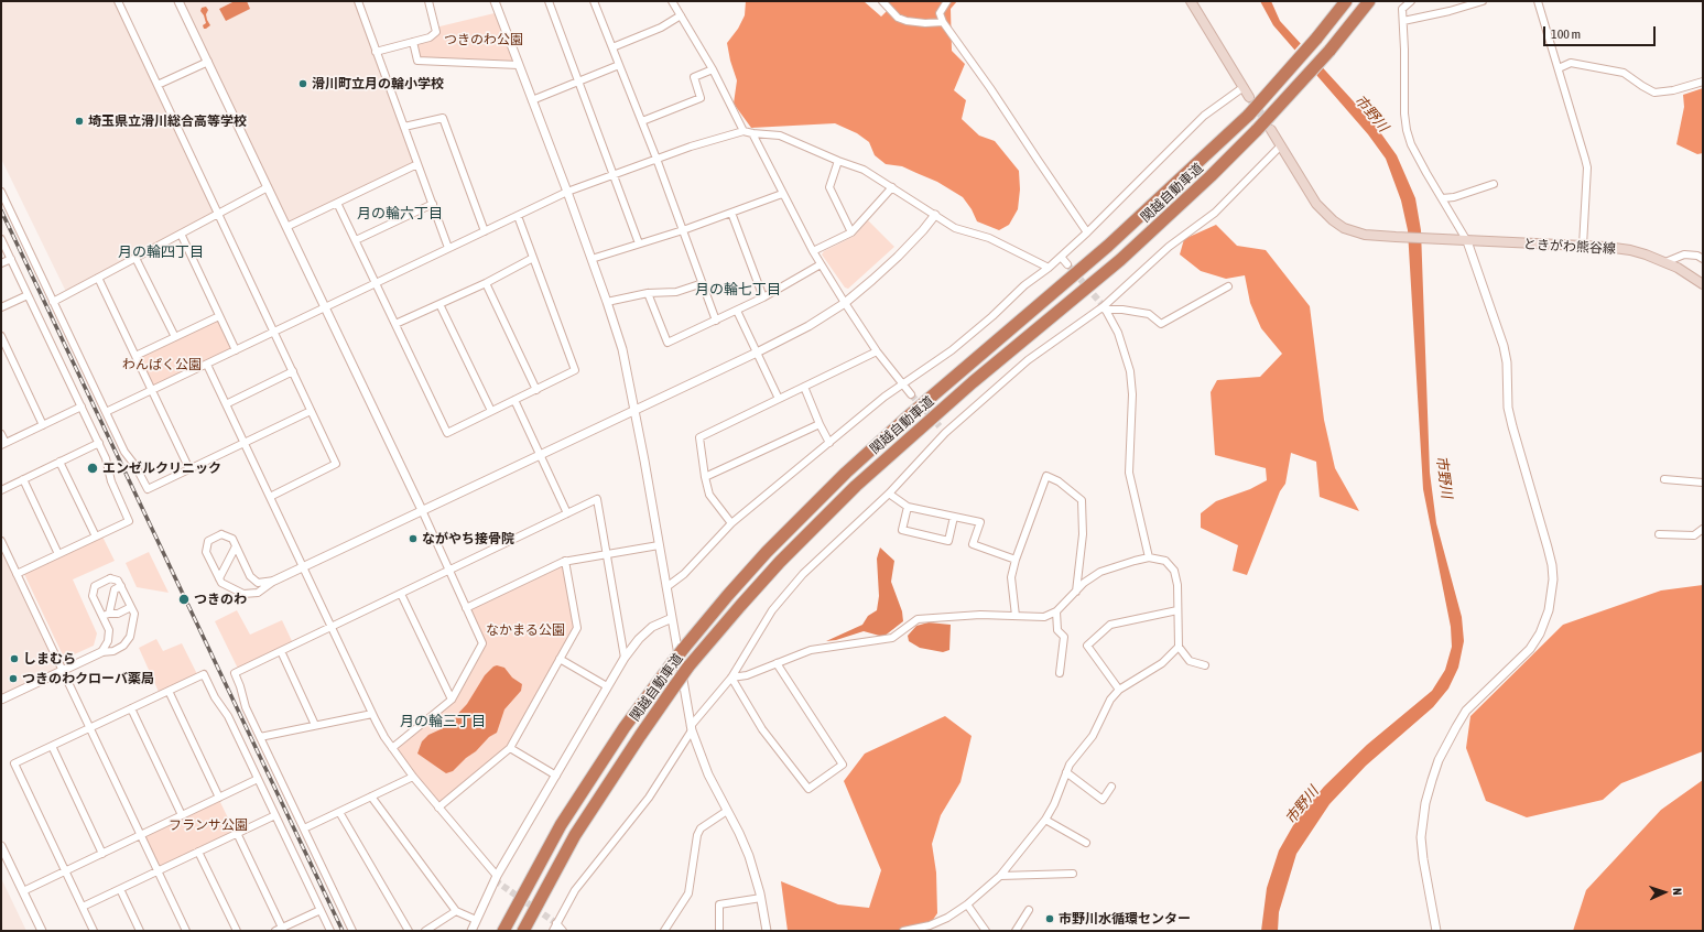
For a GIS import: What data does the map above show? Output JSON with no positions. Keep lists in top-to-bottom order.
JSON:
{
  "streets": {
    "highway": ["関越自動車道"],
    "main road": ["ときがわ熊谷線"]
  },
  "districts": [
    "月の輪六丁目",
    "月の輪四丁目",
    "月の輪七丁目",
    "月の輪三丁目"
  ],
  "water": ["市野川"],
  "parks": [
    "つきのわ公園",
    "わんぱく公園",
    "なかまる公園",
    "フランサ公園"
  ],
  "places": [
    "滑川町立月の輪小学校",
    "埼玉県立滑川総合高等学校",
    "エンゼルクリニック",
    "ながやち接骨院",
    "つきのわ",
    "しまむら",
    "つきのわクローバ薬局",
    "市野川水循環センター"
  ],
  "scale_bar": "100 m",
  "north": "right"
}
